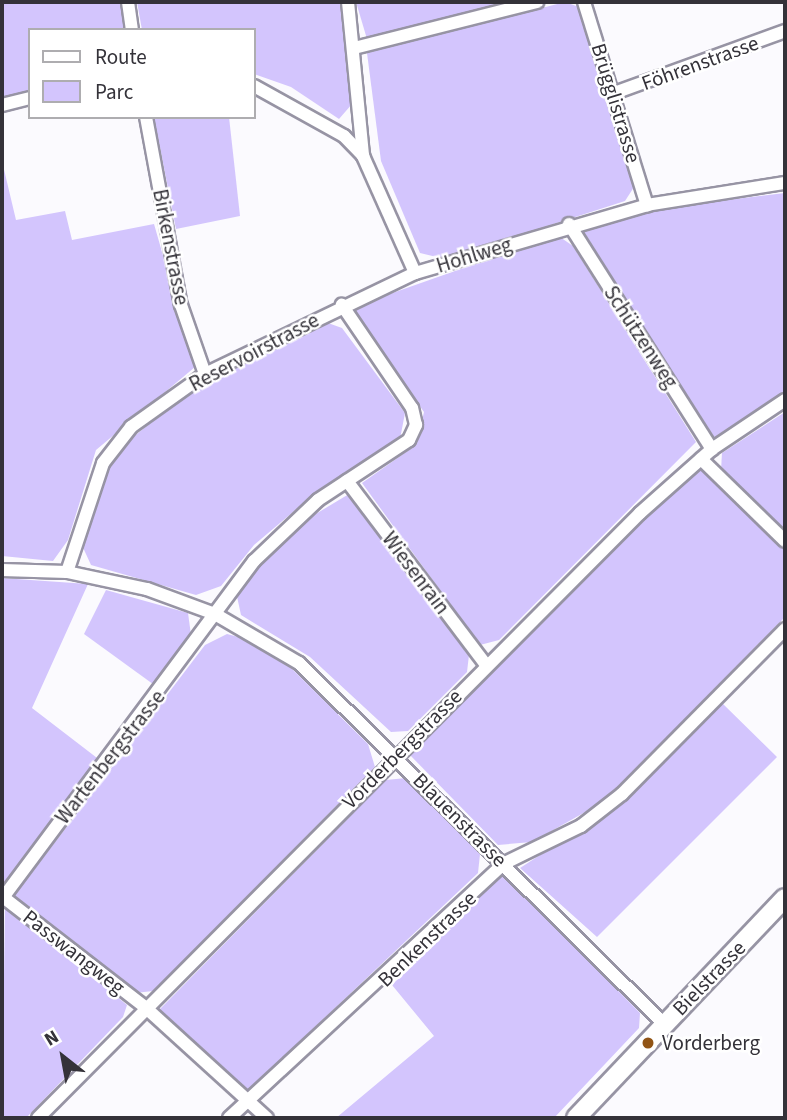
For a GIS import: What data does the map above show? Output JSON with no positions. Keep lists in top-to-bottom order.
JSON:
{
  "streets": {
    "main road": ["Bielstrasse"],
    "street": [
      "Föhrenstrasse",
      "Brügglistrasse",
      "Birkenstrasse",
      "Hohlweg",
      "Schützenweg",
      "Reservoirstrasse",
      "Wiesenrain",
      "Vorderbergstrasse",
      "Wartenbergstrasse",
      "Blauenstrasse",
      "Benkenstrasse",
      "Passwangweg"
    ]
  },
  "crossings": [
    ["Föhrenstrasse", "Brügglistrasse"],
    ["Brügglistrasse", "Hohlweg"],
    ["Birkenstrasse", "Reservoirstrasse"],
    ["Hohlweg", "Schützenweg"],
    ["Hohlweg", "Reservoirstrasse"],
    ["Schützenweg", "Vorderbergstrasse"],
    ["Reservoirstrasse", "Wartenbergstrasse"],
    ["Reservoirstrasse", "Blauenstrasse"],
    ["Wiesenrain", "Vorderbergstrasse"],
    ["Wiesenrain", "Wartenbergstrasse"],
    ["Vorderbergstrasse", "Blauenstrasse"],
    ["Vorderbergstrasse", "Passwangweg"],
    ["Wartenbergstrasse", "Blauenstrasse"],
    ["Wartenbergstrasse", "Passwangweg"],
    ["Blauenstrasse", "Benkenstrasse"],
    ["Blauenstrasse", "Bielstrasse"],
    ["Benkenstrasse", "Passwangweg"]
  ],
  "places": ["Vorderberg"],
  "legend": ["Route", "Parc"],
  "north": "top left"
}
